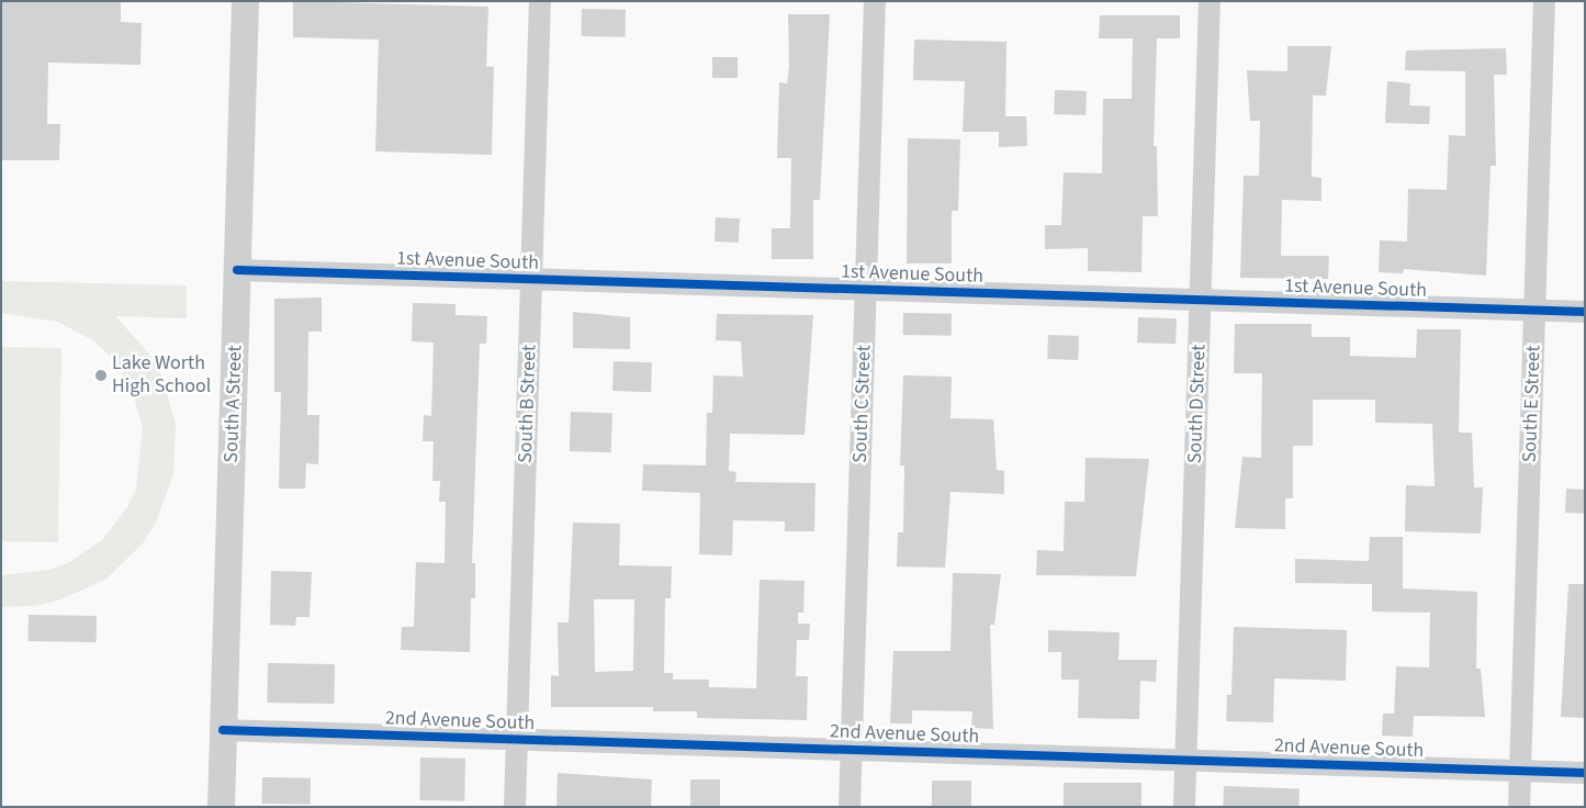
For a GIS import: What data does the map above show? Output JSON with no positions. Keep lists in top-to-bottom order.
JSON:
{
  "streets": {
    "street": [
      "1st Avenue South",
      "South A Street",
      "South B Street",
      "South C Street",
      "South D Street",
      "South E Street",
      "2nd Avenue South"
    ]
  },
  "crossings": [
    ["1st Avenue South", "South A Street"],
    ["1st Avenue South", "South B Street"],
    ["1st Avenue South", "South C Street"],
    ["1st Avenue South", "South D Street"],
    ["1st Avenue South", "South E Street"],
    ["South A Street", "2nd Avenue South"],
    ["South B Street", "2nd Avenue South"],
    ["South C Street", "2nd Avenue South"],
    ["South D Street", "2nd Avenue South"],
    ["South E Street", "2nd Avenue South"]
  ],
  "places": ["Lake Worth High School"]
}
